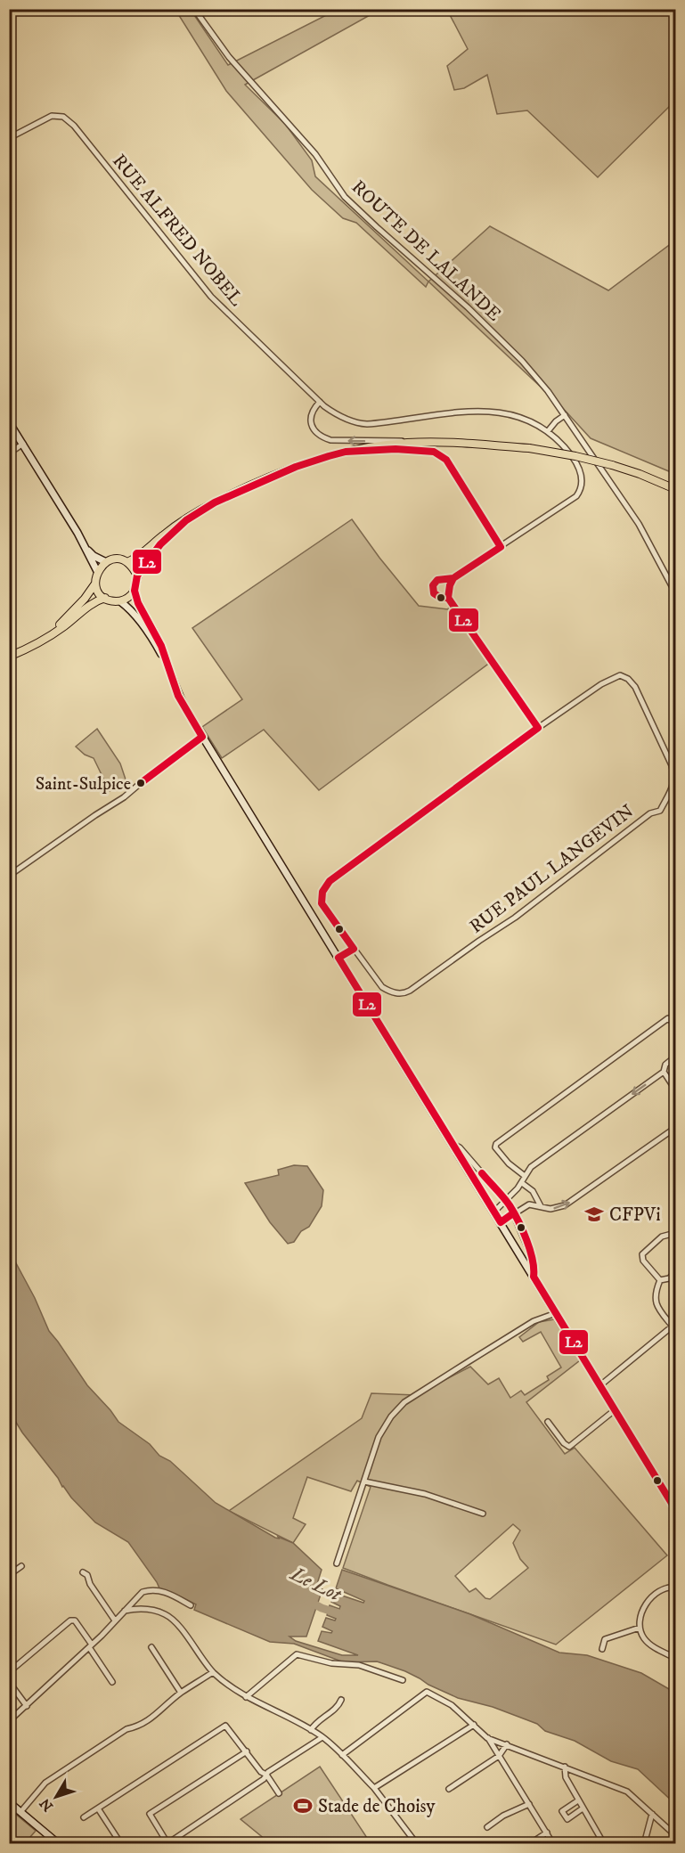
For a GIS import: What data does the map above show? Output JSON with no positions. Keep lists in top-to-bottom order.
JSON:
{
  "streets": {
    "street": ["RUE ALFRED NOBEL", "ROUTE DE LALANDE", "RUE PAUL LANGEVIN"]
  },
  "water": ["Le Lot"],
  "places": {
    "other": ["Saint-Sulpice"],
    "school or university": ["CFPVi"],
    "sports": ["Stade de Choisy"]
  },
  "lines": ["transit line L2"],
  "north": "bottom left"
}
